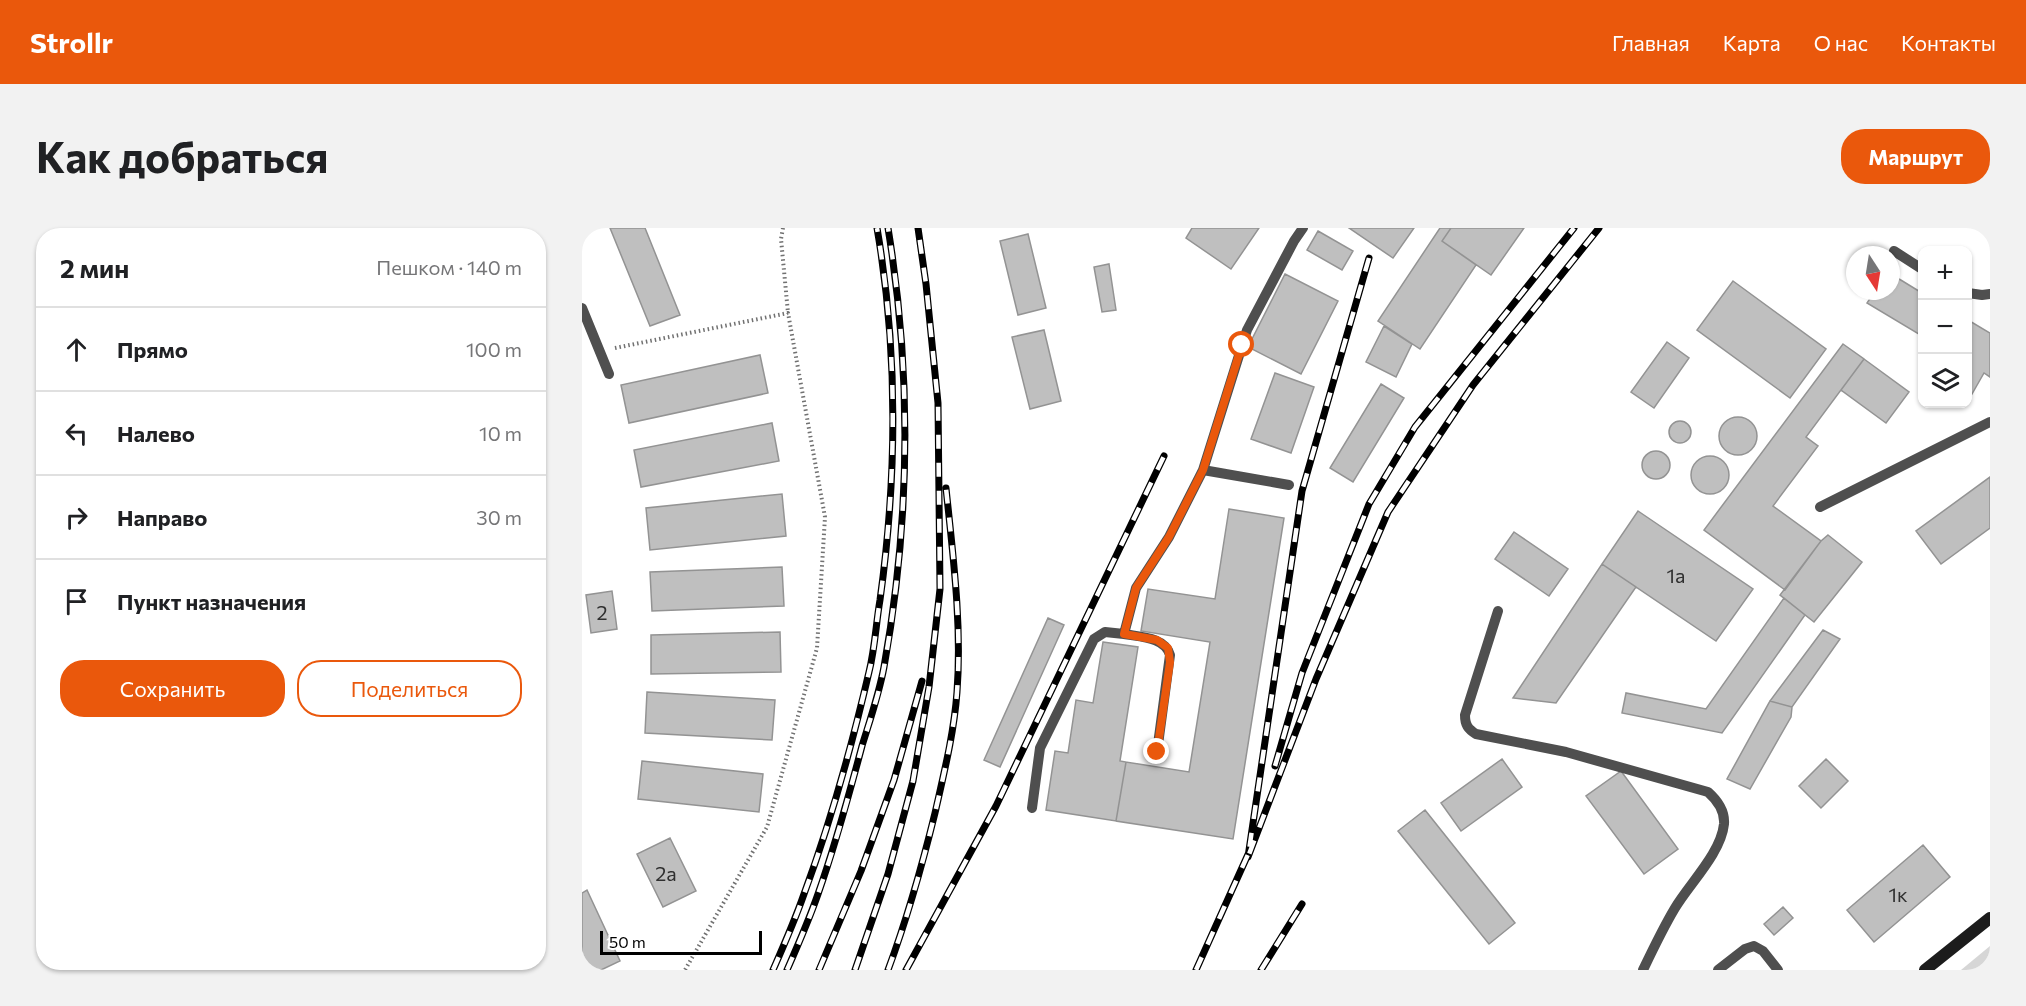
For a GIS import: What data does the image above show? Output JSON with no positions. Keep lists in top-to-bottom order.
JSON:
{
  "house_numbers": [
    "1а",
    "2",
    "2а",
    "1к"
  ],
  "scale_bar": "50 m",
  "north": "bottom",
  "page": {
    "header": "Strollr",
    "nav": [
      "Главная",
      "Карта",
      "О нас",
      "Контакты"
    ],
    "buttons": [
      "Маршрут",
      ["Сохранить", "Поделиться"]
    ],
    "title": "Как добраться",
    "heading": ["2 мин", "Пешком · 140 m"],
    "map_buttons": ["+", "−"],
    "list": [
      ["Прямо", "100 m"],
      ["Налево", "10 m"],
      ["Направо", "30 m"],
      "Пункт назначения"
    ],
    "scale": "50 m"
  }
}
